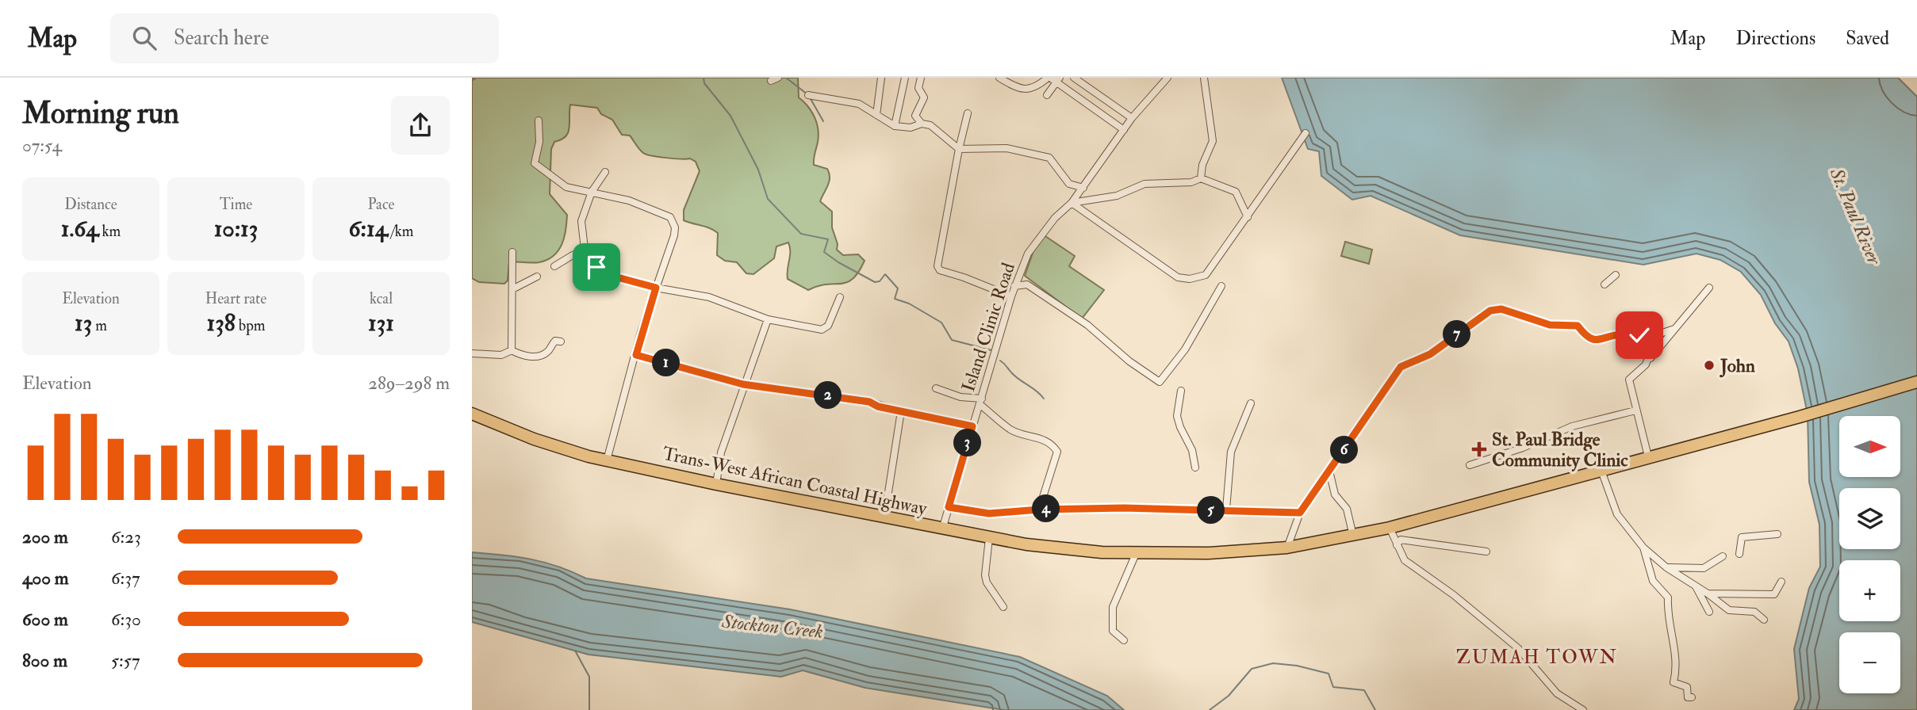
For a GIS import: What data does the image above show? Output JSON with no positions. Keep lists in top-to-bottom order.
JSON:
{
  "streets": {
    "highway": ["Trans-West African Coastal Highway"],
    "street": ["Island Clinic Road"]
  },
  "crossings": [
    ["Island Clinic Road", "Trans-West African Coastal Highway"]
  ],
  "districts": ["ZUMAH TOWN"],
  "water": ["St. Paul River", "Stockton Creek"],
  "places": {
    "other": ["John"],
    "health": ["St. Paul Bridge Community Clinic"]
  },
  "north": "right",
  "page": {
    "header": "Map",
    "search": "Search here",
    "nav": ["Map", "Directions", "Saved"],
    "heading": ["Morning run", "07:54"],
    "stats": [
      ["Distance", "1.64 km"],
      ["Time", "10:13"],
      ["Pace", "6:14 /km"],
      ["Elevation", "13 m"],
      ["Heart rate", "138 bpm"],
      ["kcal", "131"]
    ],
    "pins": [
      "7",
      "1",
      "2",
      "3",
      "6",
      "4",
      "5"
    ],
    "chart": ["Elevation", "289–298 m"],
    "map_buttons": ["+", "−"],
    "list": [
      {
        "name": "200 m",
        "note": "6:23"
      },
      {
        "name": "400 m",
        "note": "6:37"
      },
      {
        "name": "600 m",
        "note": "6:30"
      },
      {
        "name": "800 m",
        "note": "5:57"
      }
    ]
  }
}
